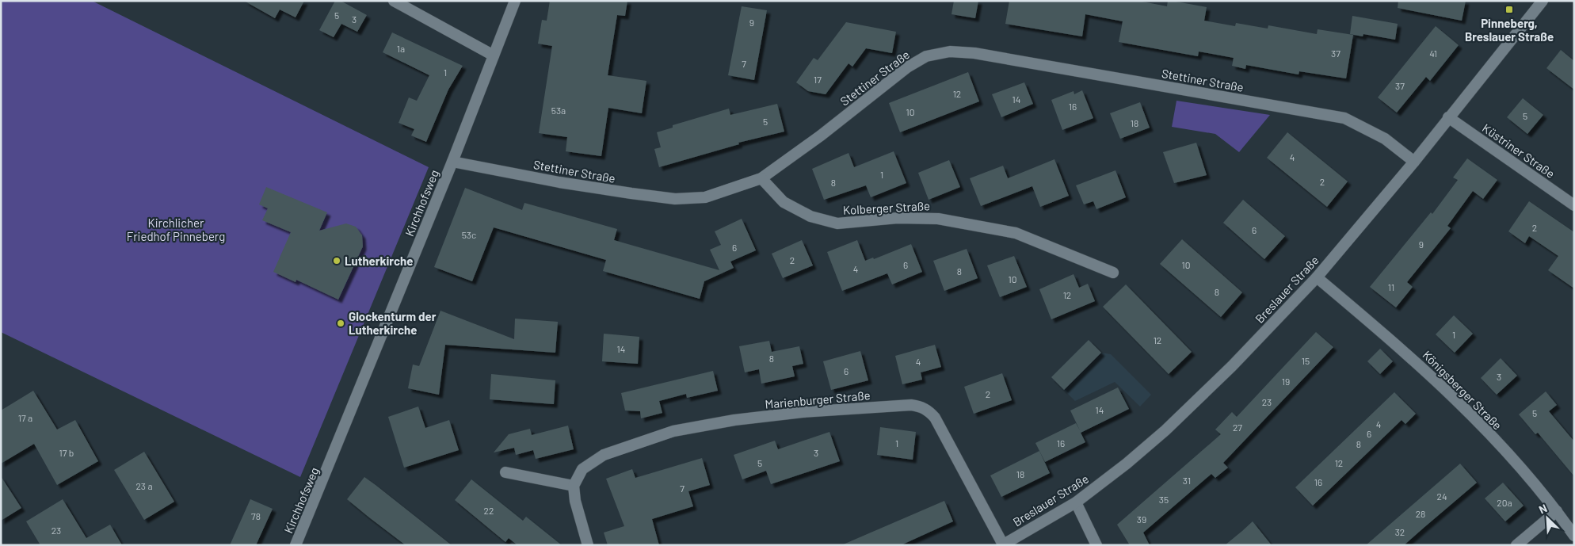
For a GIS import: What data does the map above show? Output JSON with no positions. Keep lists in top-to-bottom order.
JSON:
{
  "streets": {
    "street": [
      "Stettiner Straße",
      "Küstriner Straße",
      "Kirchhofsweg",
      "Kolberger Straße",
      "Breslauer Straße",
      "Königsberger Straße",
      "Marienburger Straße"
    ]
  },
  "crossings": [
    ["Stettiner Straße", "Kirchhofsweg"],
    ["Stettiner Straße", "Kolberger Straße"],
    ["Stettiner Straße", "Breslauer Straße"],
    ["Küstriner Straße", "Breslauer Straße"],
    ["Breslauer Straße", "Königsberger Straße"],
    ["Breslauer Straße", "Marienburger Straße"]
  ],
  "parks": ["Kirchlicher Friedhof Pinneberg"],
  "places": {
    "transit": ["Pinneberg, Breslauer Straße"],
    "other": ["Lutherkirche", "Glockenturm der Lutherkirche"]
  },
  "house_numbers": [
    "5",
    "3",
    "9",
    "1a",
    "37",
    "41",
    "7",
    "1",
    "17",
    "37",
    "12",
    "14",
    "16",
    "53a",
    "10",
    "5",
    "5",
    "18",
    "4",
    "1",
    "2",
    "8",
    "2",
    "6",
    "53c",
    "9",
    "6",
    "2",
    "6",
    "10",
    "4",
    "8",
    "10",
    "11",
    "8",
    "12",
    "1",
    "12",
    "14",
    "8",
    "15",
    "4",
    "6",
    "3",
    "19",
    "2",
    "23",
    "14",
    "5",
    "17 a",
    "4",
    "27",
    "6",
    "1",
    "16",
    "8",
    "17 b",
    "3",
    "5",
    "12",
    "18",
    "31",
    "16",
    "23 a",
    "7",
    "24",
    "35",
    "20a",
    "22",
    "28",
    "78",
    "39",
    "23",
    "32"
  ],
  "north": "top left"
}
